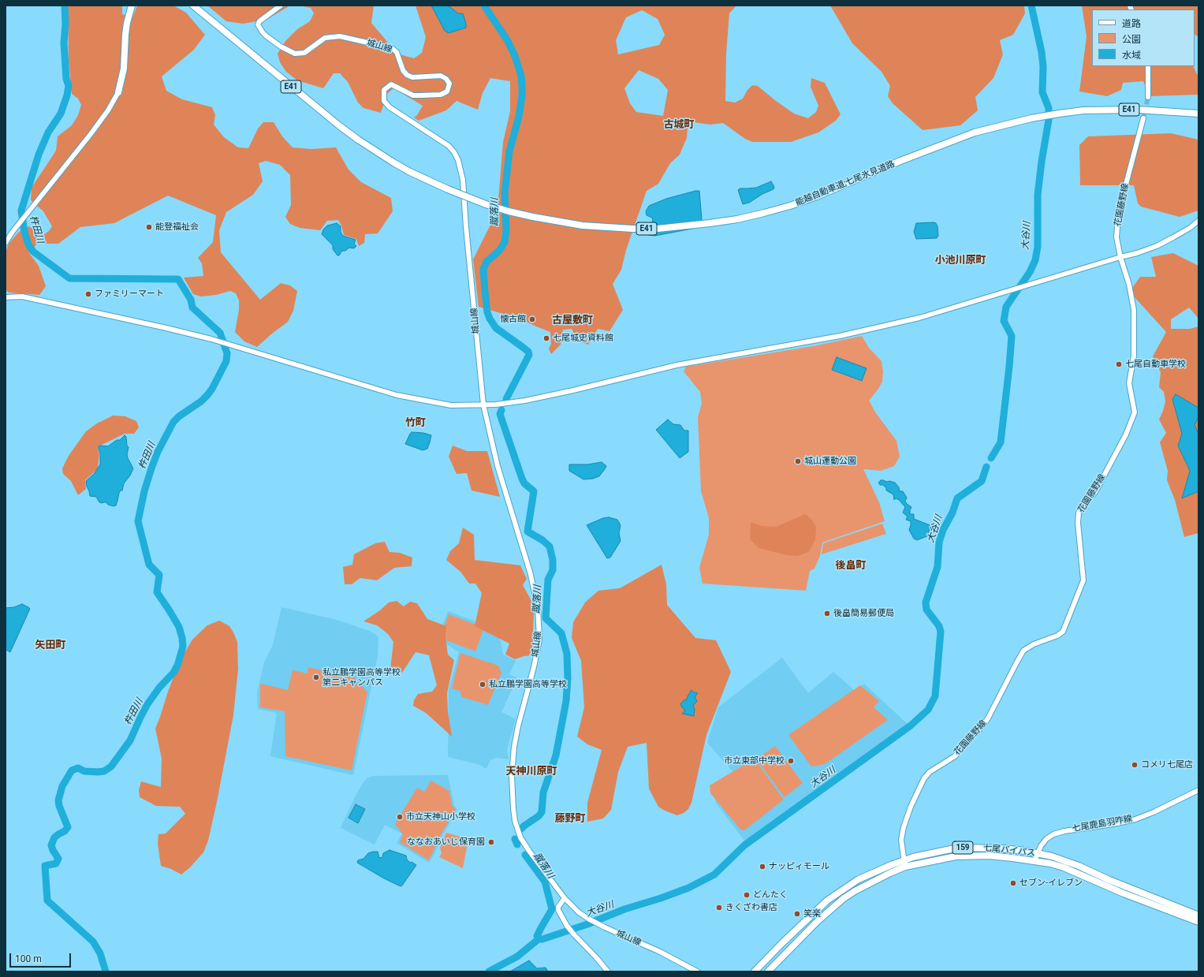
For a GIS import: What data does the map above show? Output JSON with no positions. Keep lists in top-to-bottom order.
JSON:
{
  "streets": {
    "highway": [
      "E41",
      "能越自動車道;七尾氷見道路",
      "159",
      "七尾バイパス"
    ],
    "main road": ["城山線", "花園藤野線", "七尾鹿島羽咋線"]
  },
  "crossings": [
    ["花園藤野線", "七尾バイパス"],
    ["七尾鹿島羽咋線", "七尾バイパス"]
  ],
  "districts": [
    "古城町",
    "小池川原町",
    "古屋敷町",
    "竹町",
    "後畠町",
    "矢田町",
    "天神川原町",
    "藤野町"
  ],
  "water": ["蹴落川", "杵田川", "大谷川"],
  "places": [
    "能登福祉会",
    "ファミリーマート",
    "懐古館",
    "七尾城史資料館",
    "七尾自動車学校",
    "城山運動公園",
    "後畠簡易郵便局",
    "私立鵬学園高等学校 第二キャンパス",
    "私立鵬学園高等学校",
    "市立東部中学校",
    "コメリ七尾店",
    "市立天神山小学校",
    "ななおあいじ保育園",
    "ナッピィモール",
    "セブン-イレブン",
    "どんたく",
    "きくざわ書店",
    "笑楽"
  ],
  "legend": ["道路", "公園", "水域"],
  "scale_bar": "100 m"
}
